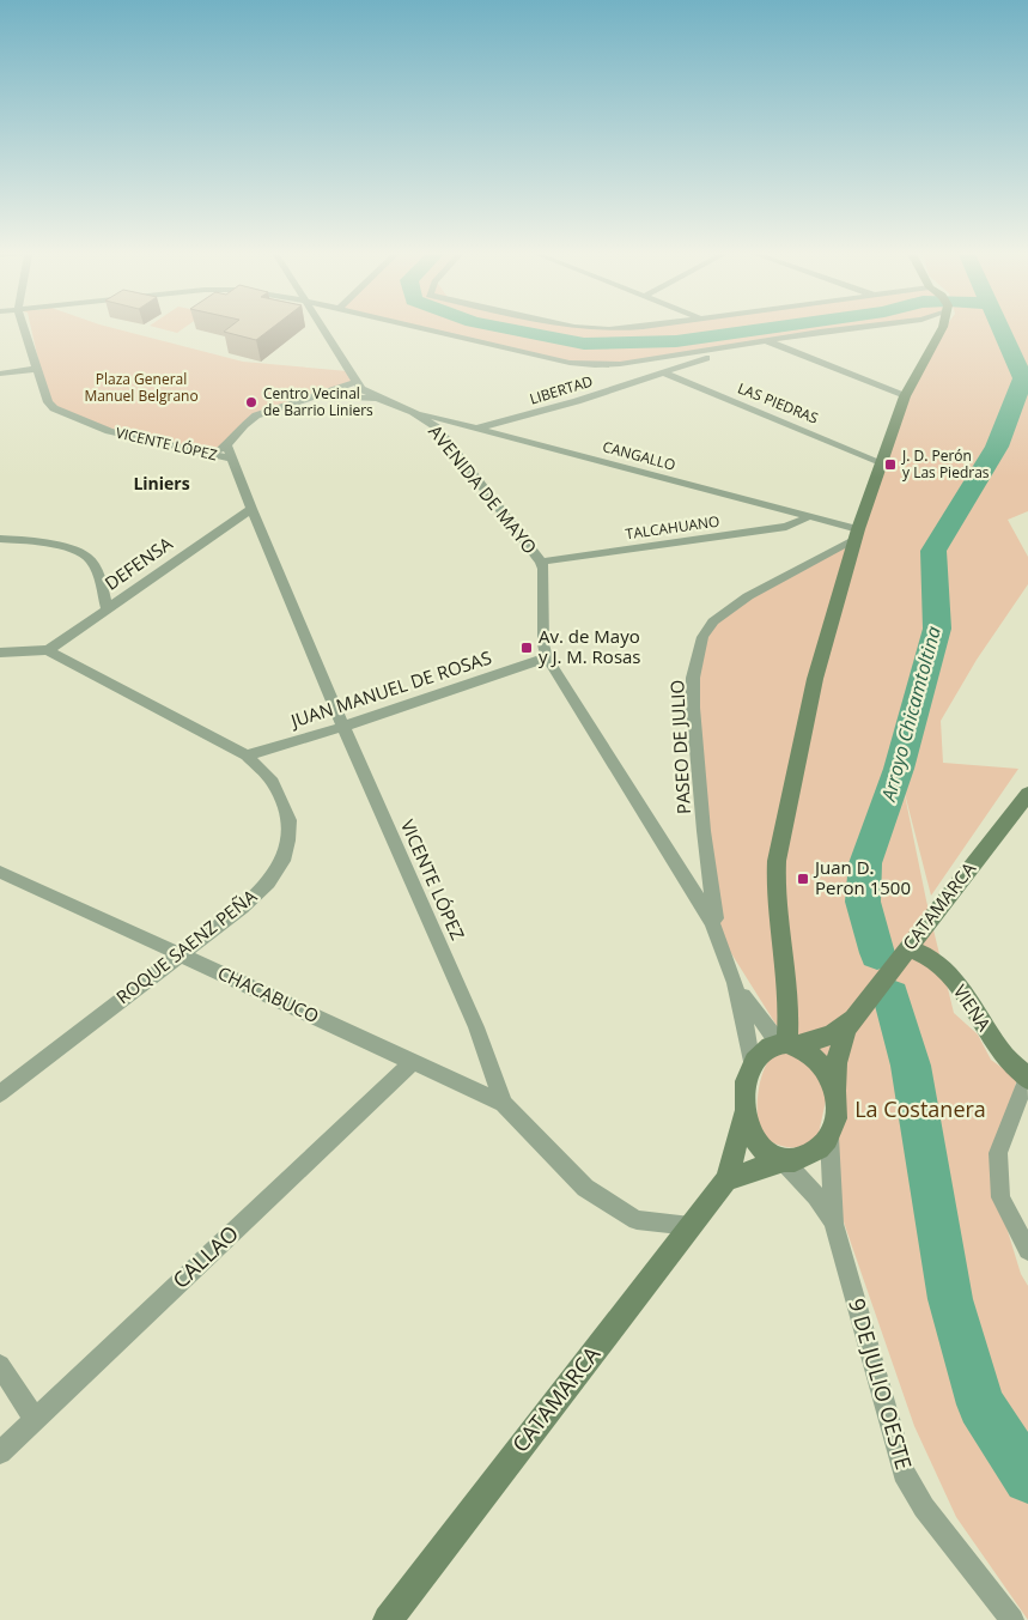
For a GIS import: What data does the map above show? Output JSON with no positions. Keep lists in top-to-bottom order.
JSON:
{
  "streets": {
    "street": [
      "LIBERTAD",
      "LAS PIEDRAS",
      "VICENTE LÓPEZ",
      "CANGALLO",
      "AVENIDA DE MAYO",
      "TALCAHUANO",
      "DEFENSA",
      "JUAN MANUEL DE ROSAS",
      "PASEO DE JULIO",
      "CATAMARCA",
      "ROQUE SAENZ PEÑA",
      "CHACABUCO",
      "VIENA",
      "CALLAO",
      "9 DE JULIO OESTE"
    ]
  },
  "crossings": [
    ["LIBERTAD", "LAS PIEDRAS"],
    ["LIBERTAD", "CANGALLO"],
    ["VICENTE LÓPEZ", "DEFENSA"],
    ["VICENTE LÓPEZ", "JUAN MANUEL DE ROSAS"],
    ["VICENTE LÓPEZ", "CATAMARCA"],
    ["VICENTE LÓPEZ", "CHACABUCO"],
    ["CANGALLO", "AVENIDA DE MAYO"],
    ["CANGALLO", "TALCAHUANO"],
    ["CANGALLO", "PASEO DE JULIO"],
    ["AVENIDA DE MAYO", "TALCAHUANO"],
    ["AVENIDA DE MAYO", "JUAN MANUEL DE ROSAS"],
    ["AVENIDA DE MAYO", "PASEO DE JULIO"],
    ["AVENIDA DE MAYO", "CATAMARCA"],
    ["AVENIDA DE MAYO", "9 DE JULIO OESTE"],
    ["DEFENSA", "ROQUE SAENZ PEÑA"],
    ["JUAN MANUEL DE ROSAS", "ROQUE SAENZ PEÑA"],
    ["CATAMARCA", "VIENA"],
    ["CATAMARCA", "9 DE JULIO OESTE"],
    ["ROQUE SAENZ PEÑA", "CHACABUCO"],
    ["CHACABUCO", "CALLAO"]
  ],
  "districts": ["Liniers"],
  "water": ["Arroyo Chicamtoltina"],
  "parks": ["Plaza General Manuel Belgrano", "La Costanera"],
  "places": {
    "other": ["Centro Vecinal de Barrio Liniers"],
    "transit": ["J. D. Perón y Las Piedras", "Av. de Mayo y J. M. Rosas", "Juan D. Peron 1500"]
  }
}
